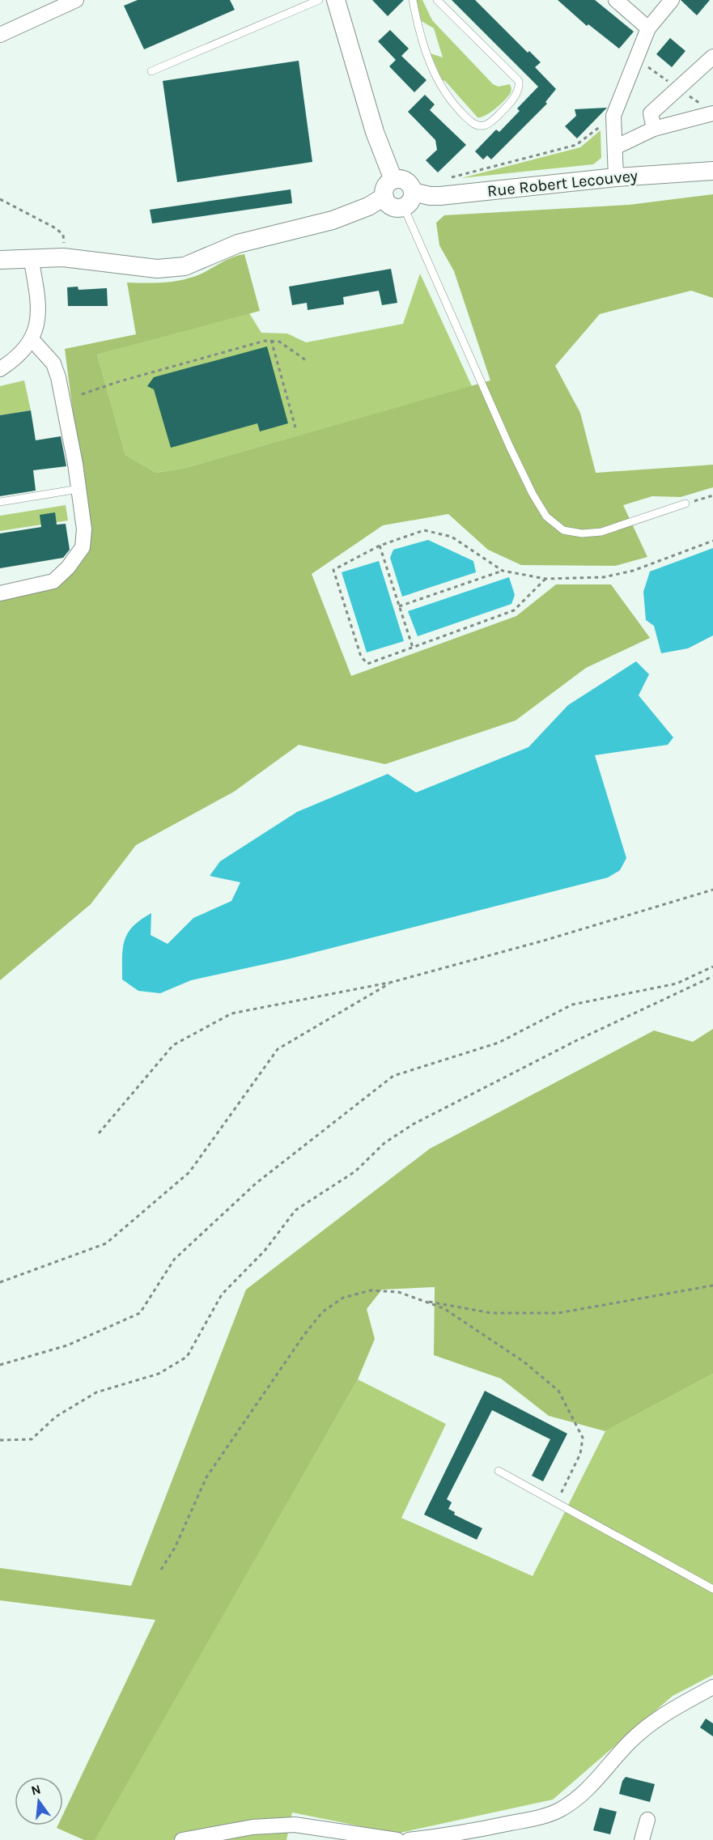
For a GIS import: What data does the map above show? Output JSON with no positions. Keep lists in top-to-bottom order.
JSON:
{
  "streets": {
    "street": ["Rue Robert Lecouvey"]
  },
  "north": "top"
}
